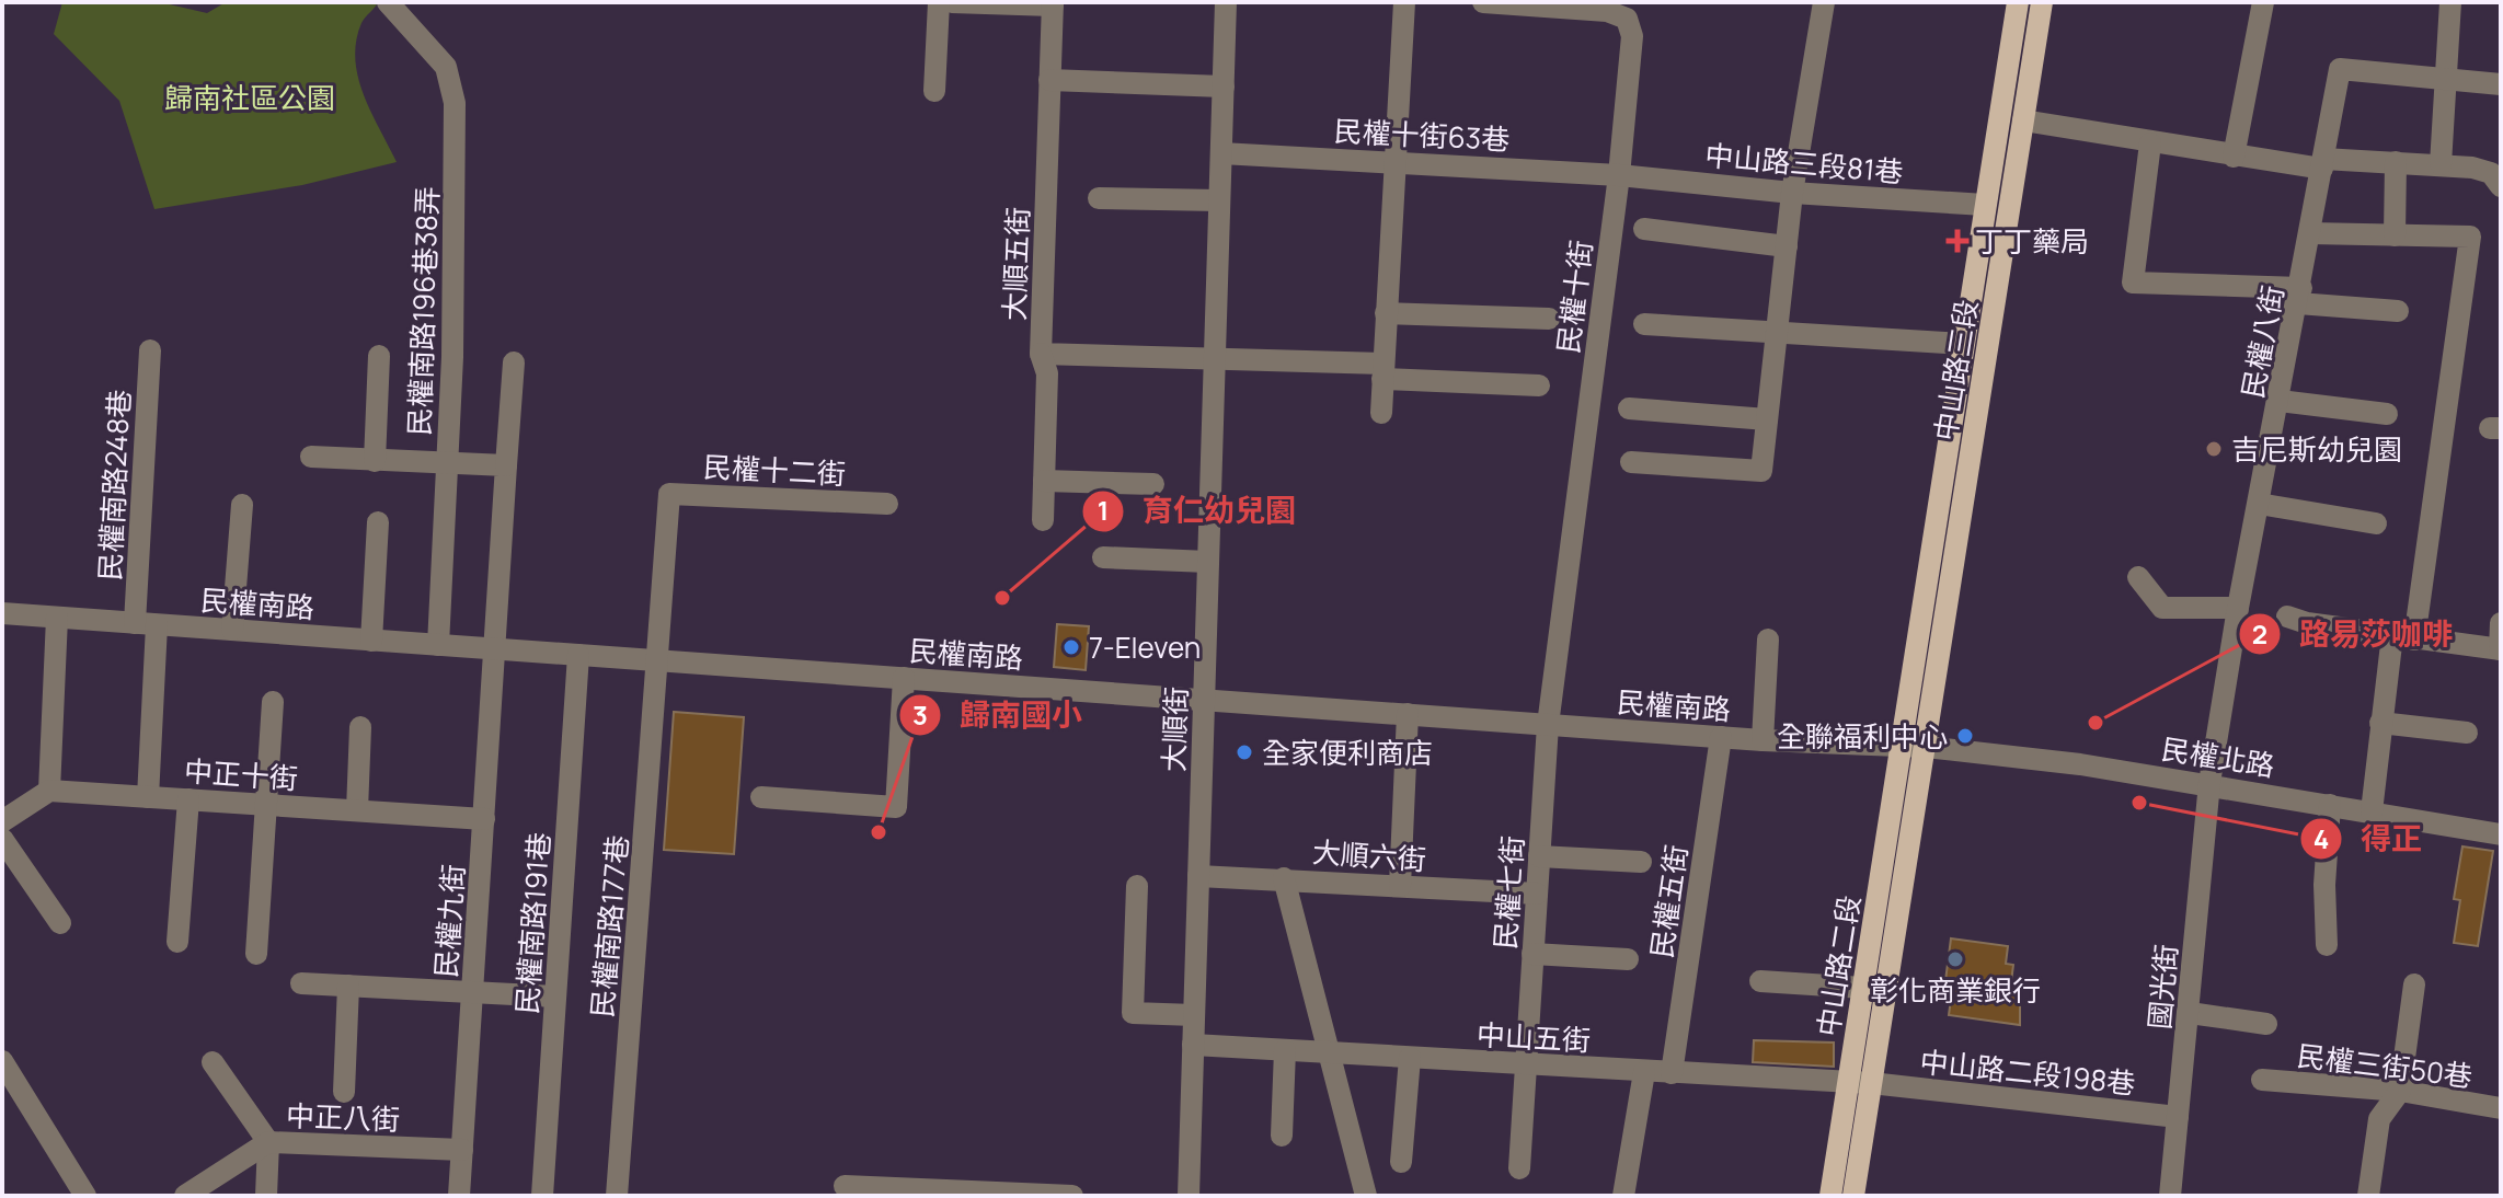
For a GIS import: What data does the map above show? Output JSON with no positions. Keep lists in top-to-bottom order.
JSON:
{
  "streets": {
    "main road": ["中山路三段", "中山路二段"],
    "street": [
      "民權十街63巷",
      "中山路三段81巷",
      "大順五街",
      "民權十街",
      "民權南路196巷38弄",
      "民權八街",
      "民權十二街",
      "民權南路248巷",
      "民權南路",
      "大順街",
      "民權北路",
      "中正十街",
      "大順六街",
      "民權七街",
      "民權五街",
      "民權九街",
      "民權南路191巷",
      "民權南路177巷",
      "國光街",
      "中山五街",
      "民權三街50巷",
      "中山路二段198巷",
      "中正八街"
    ]
  },
  "crossings": [
    ["民權十街63巷", "中山路三段81巷"],
    ["民權十街63巷", "民權十街"],
    ["民權十街63巷", "大順街"],
    ["中山路三段81巷", "民權十街"],
    ["中山路三段81巷", "中山路三段"],
    ["大順五街", "大順街"],
    ["民權十街", "民權南路"],
    ["民權十街", "民權七街"],
    ["民權南路196巷38弄", "民權南路"],
    ["民權八街", "民權北路"],
    ["民權八街", "國光街"],
    ["中山路三段", "民權南路"],
    ["中山路三段", "民權北路"],
    ["中山路三段", "中山路二段"],
    ["民權十二街", "民權南路"],
    ["民權十二街", "民權南路177巷"],
    ["民權南路248巷", "民權南路"],
    ["民權南路248巷", "中正十街"],
    ["民權南路", "大順街"],
    ["民權南路", "民權北路"],
    ["民權南路", "民權七街"],
    ["民權南路", "民權五街"],
    ["民權南路", "民權九街"],
    ["民權南路", "民權南路191巷"],
    ["民權南路", "民權南路177巷"],
    ["民權南路", "中山路二段"],
    ["大順街", "大順六街"],
    ["大順街", "中山五街"],
    ["民權北路", "中山路二段"],
    ["民權北路", "國光街"],
    ["中正十街", "民權九街"],
    ["大順六街", "民權七街"],
    ["民權七街", "中山五街"],
    ["民權五街", "中山五街"],
    ["民權九街", "中正八街"],
    ["中山路二段", "中山五街"],
    ["中山路二段", "中山路二段198巷"],
    ["國光街", "中山路二段198巷"],
    ["中山五街", "中山路二段198巷"]
  ],
  "parks": ["歸南社區公園"],
  "places": {
    "health": ["丁丁藥局"],
    "other": [
      "吉尼斯幼兒園",
      "育仁幼兒園",
      "7-Eleven",
      "路易莎咖啡",
      "全聯福利中心",
      "全家便利商店",
      "得正",
      "歸南國小",
      "彰化商業銀行"
    ]
  }
}
